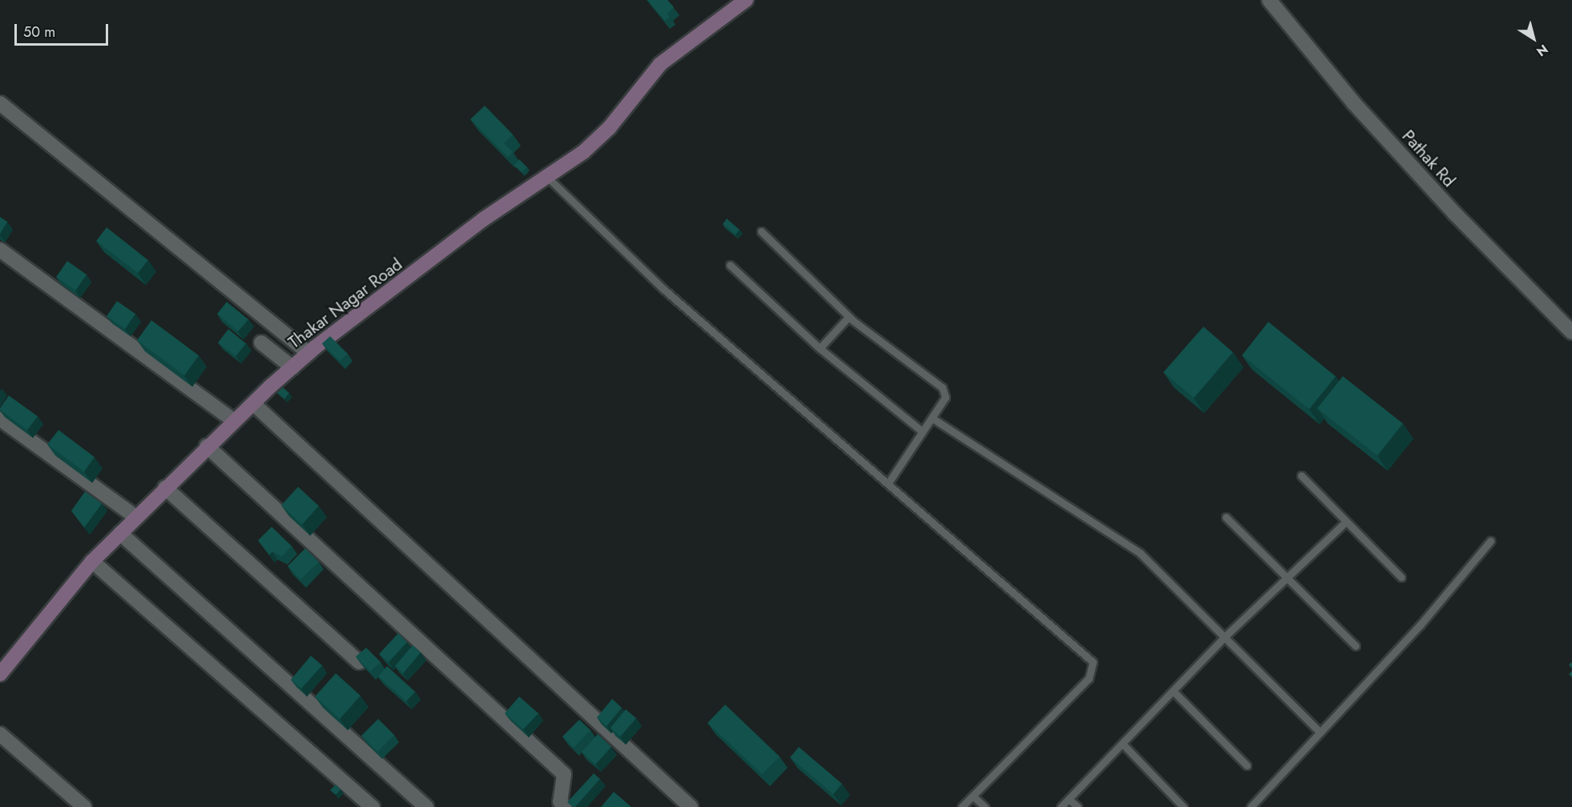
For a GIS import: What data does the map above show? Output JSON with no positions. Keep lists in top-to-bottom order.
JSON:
{
  "streets": {
    "street": ["Pathak Rd", "Thakar Nagar Road"]
  },
  "scale_bar": "50 m",
  "north": "bottom right"
}
